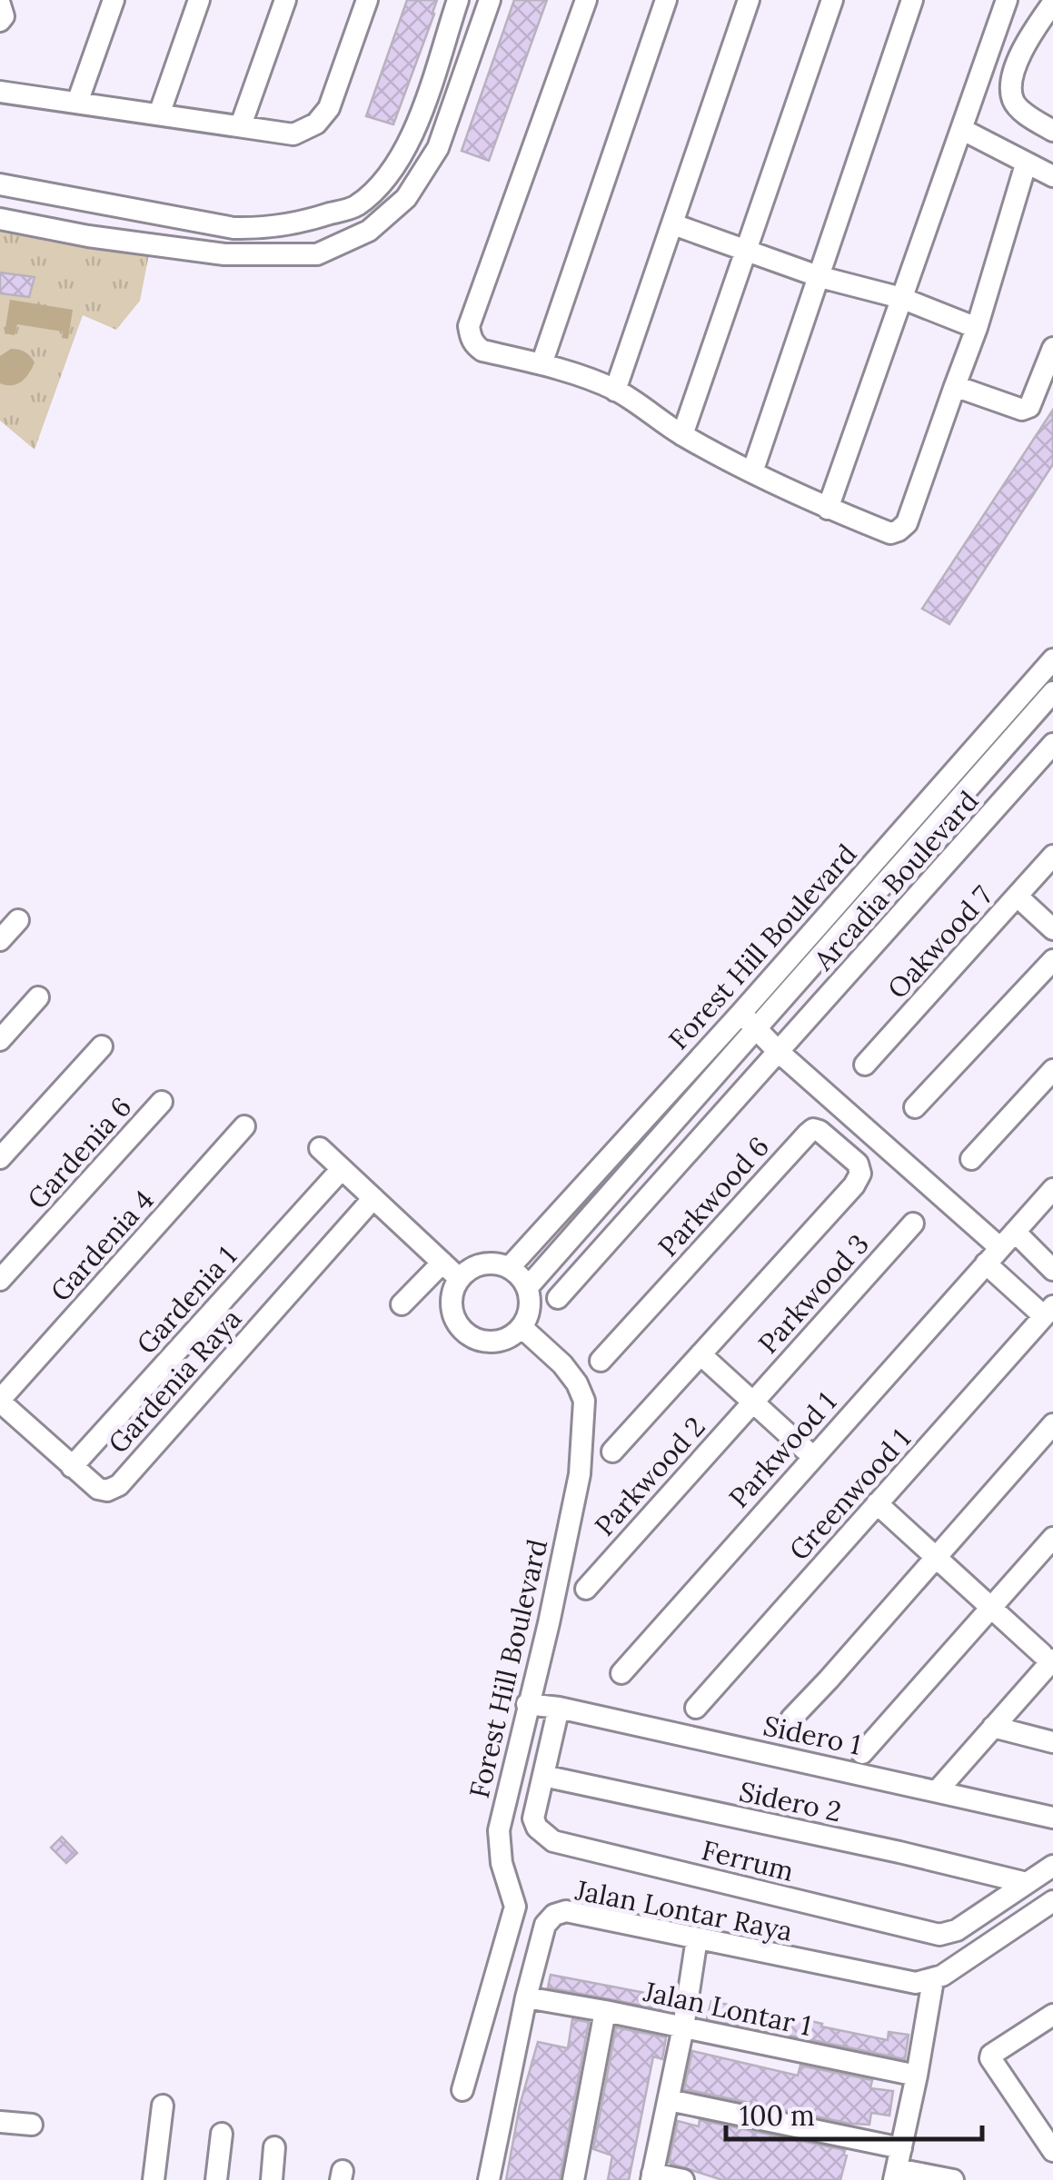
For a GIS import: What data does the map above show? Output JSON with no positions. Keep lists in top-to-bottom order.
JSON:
{
  "streets": {
    "street": [
      "Arcadia Boulevard",
      "Oakwood 7",
      "Forest Hill Boulevard",
      "Gardenia 6",
      "Parkwood 6",
      "Gardenia 4",
      "Parkwood 3",
      "Gardenia 1",
      "Gardenia Raya",
      "Parkwood 1",
      "Parkwood 2",
      "Greenwood 1",
      "Sidero 1",
      "Sidero 2",
      "Ferrum",
      "Jalan Lontar Raya",
      "Jalan Lontar 1"
    ]
  },
  "crossings": [
    ["Forest Hill Boulevard", "Sidero 1"],
    ["Gardenia 4", "Gardenia Raya"],
    ["Parkwood 3", "Parkwood 2"],
    ["Gardenia 1", "Gardenia Raya"],
    ["Sidero 1", "Ferrum"],
    ["Sidero 2", "Ferrum"],
    ["Jalan Lontar Raya", "Jalan Lontar 1"]
  ],
  "scale_bar": "100 m"
}
